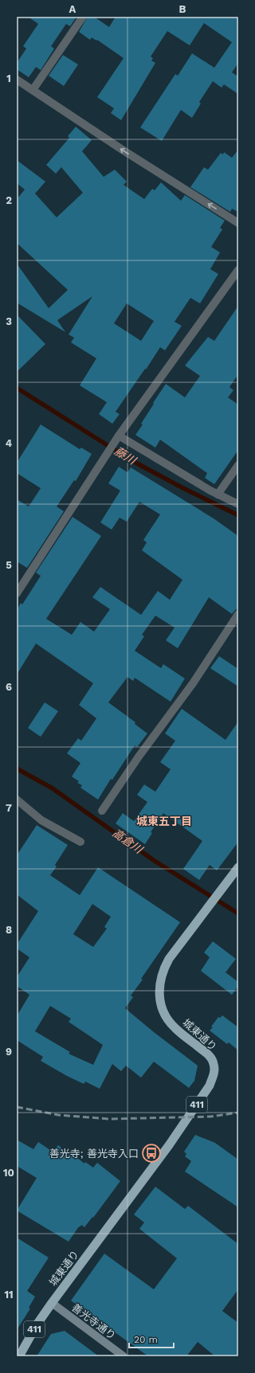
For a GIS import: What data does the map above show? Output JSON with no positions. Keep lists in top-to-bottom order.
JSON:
{
  "streets": {
    "highway": ["城東通り", "411"],
    "main road": ["善光寺通り"]
  },
  "crossings": [
    ["城東通り", "善光寺通り"]
  ],
  "districts": ["城東五丁目"],
  "water": ["藤川", "高倉川"],
  "places": {
    "bus stop": ["善光寺; 善光寺入口"]
  },
  "scale_bar": "20 m",
  "grid": {
    "columns": ["A", "B"],
    "rows": [
      "1",
      "2",
      "3",
      "4",
      "5",
      "6",
      "7",
      "8",
      "9",
      "10",
      "11"
    ]
  }
}
